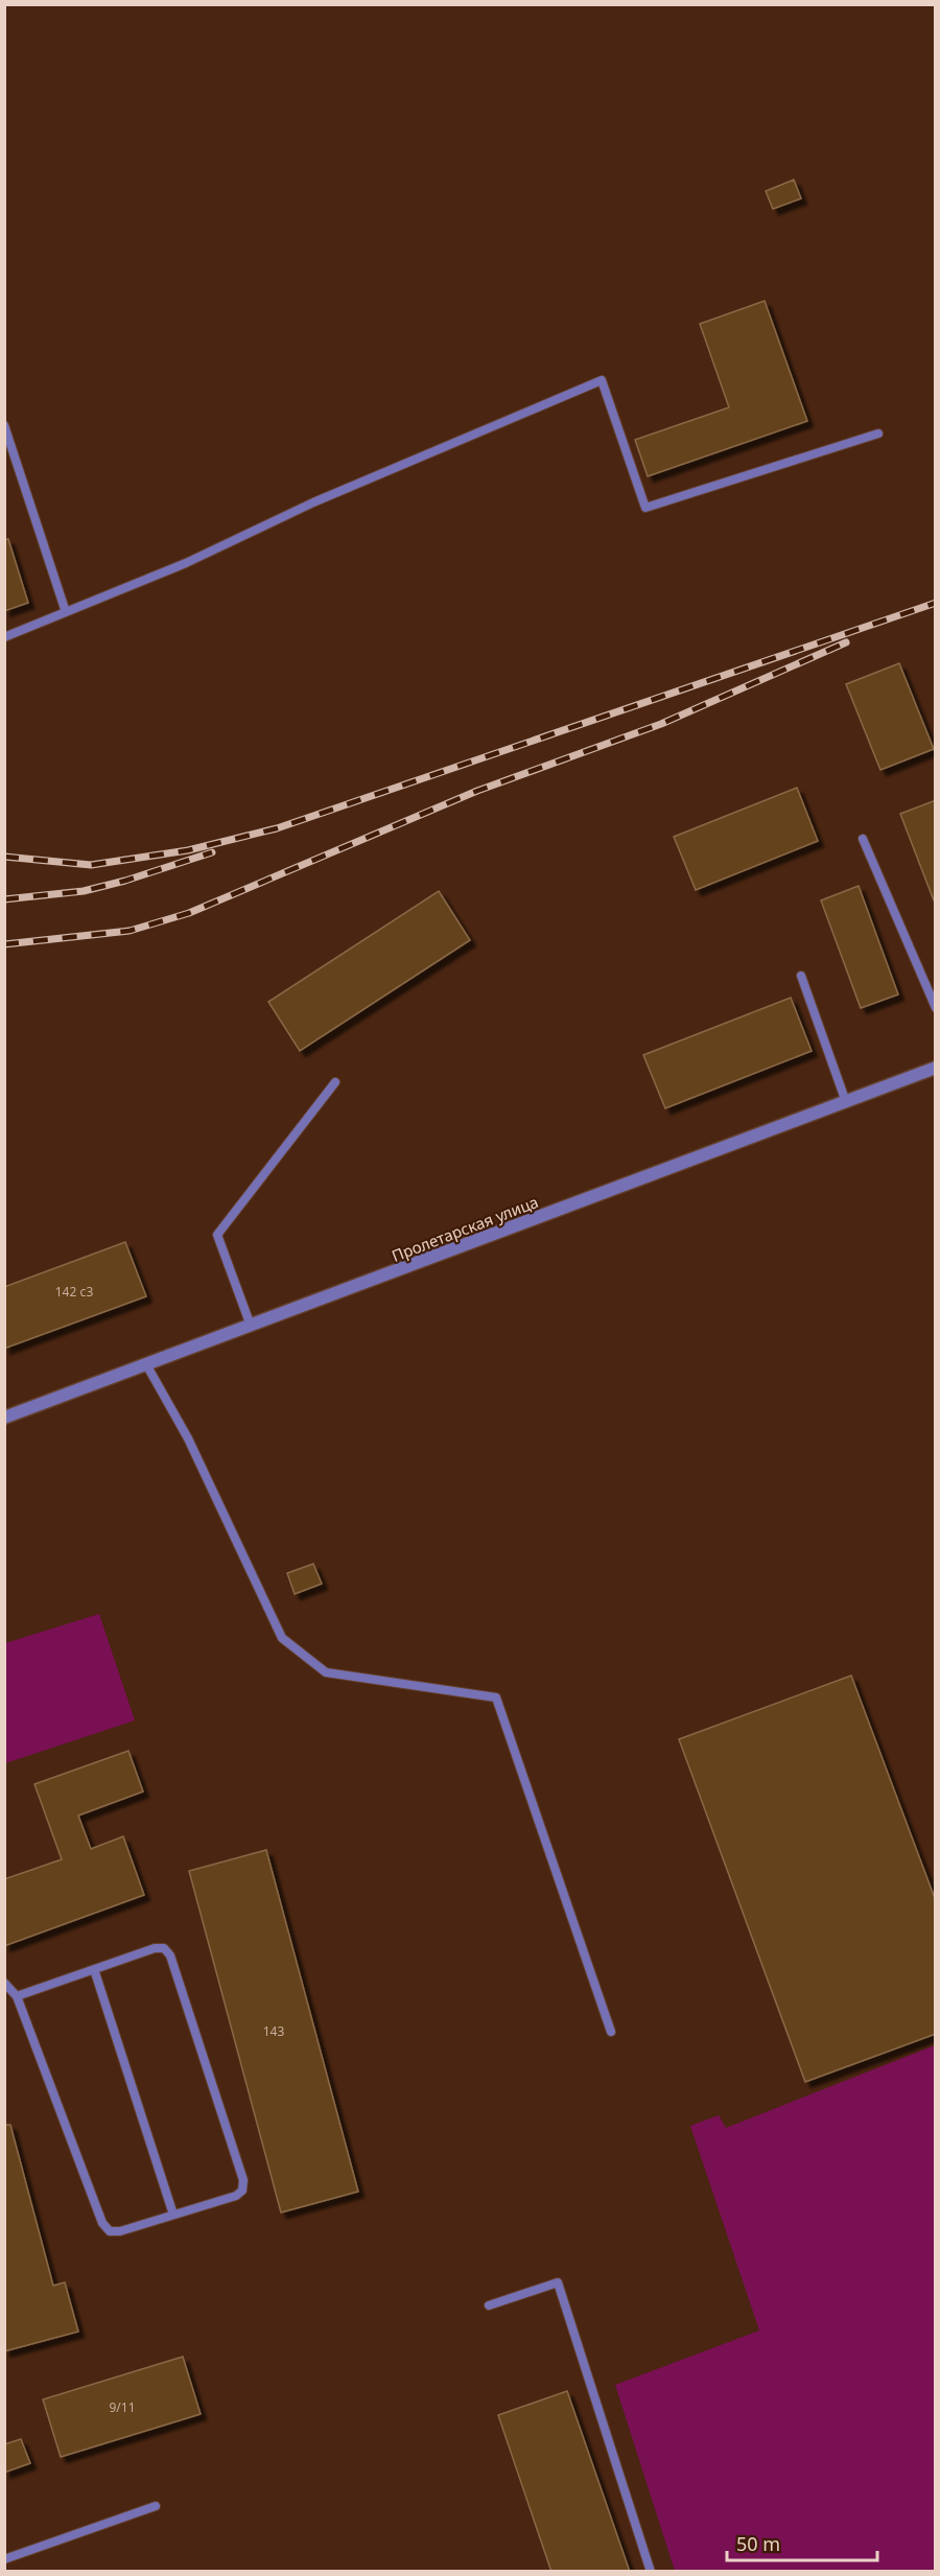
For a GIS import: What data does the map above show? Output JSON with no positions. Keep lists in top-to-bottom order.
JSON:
{
  "streets": {
    "street": ["Пролетарская улица"]
  },
  "house_numbers": ["142 с3", "143", "9/11"],
  "scale_bar": "50 m"
}
